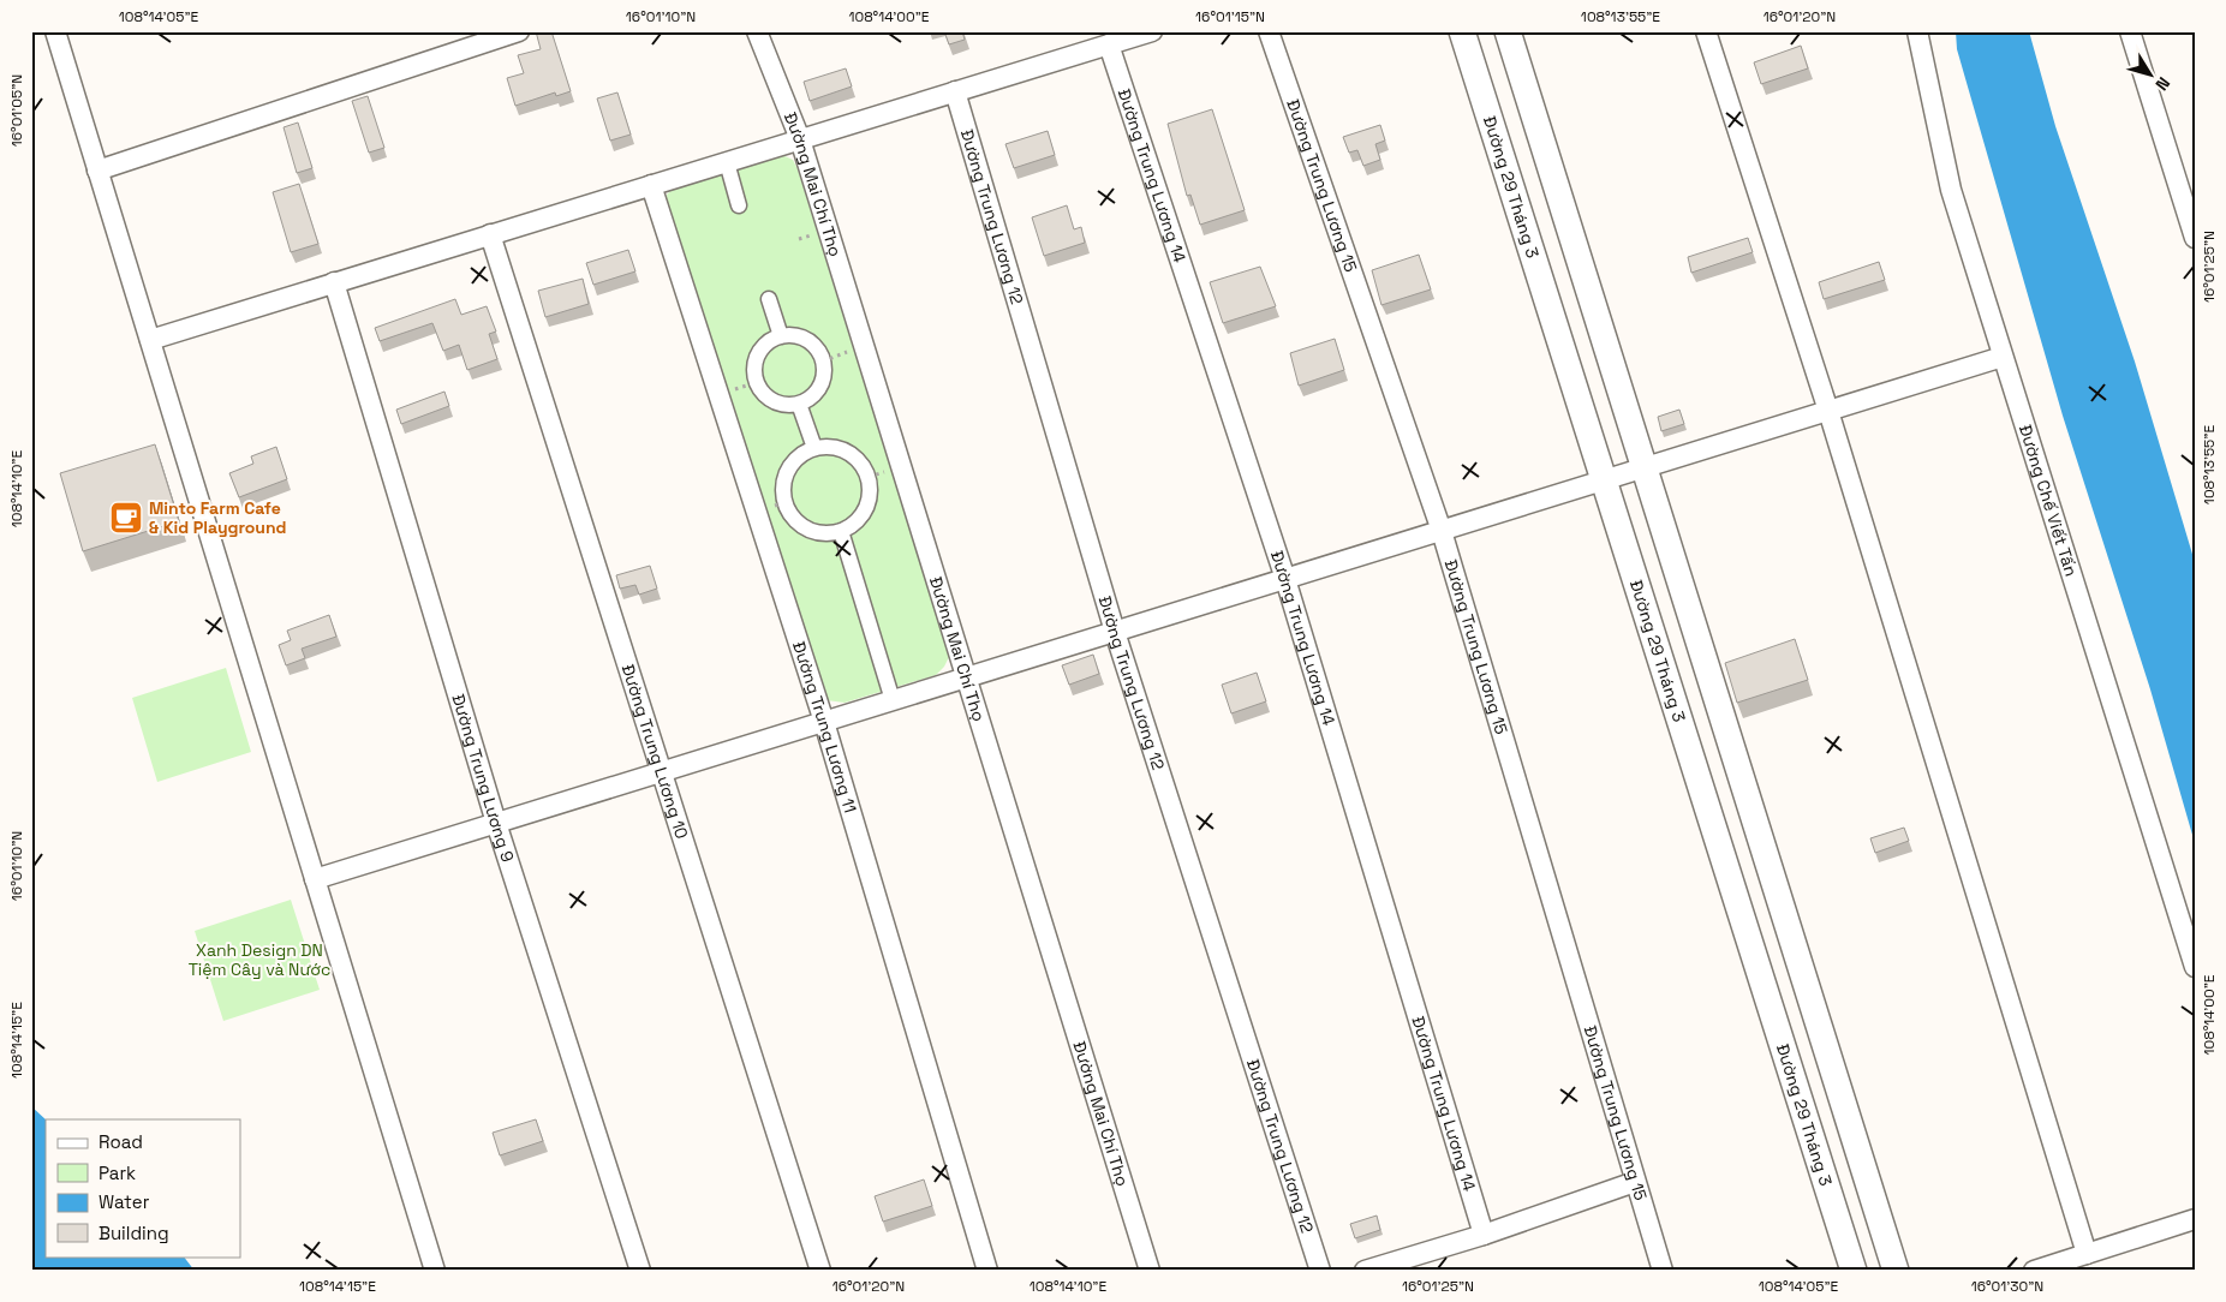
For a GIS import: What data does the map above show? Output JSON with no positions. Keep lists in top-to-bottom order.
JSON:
{
  "streets": {
    "street": [
      "Đường Trung Lương 14",
      "Đường Mai Chí Thọ",
      "Đường Trung Lương 15",
      "Đường 29 Tháng 3",
      "Đường Trung Lương 12",
      "Đường Chế Viết Tấn",
      "Đường Trung Lương 11",
      "Đường Trung Lương 10",
      "Đường Trung Lương 9"
    ]
  },
  "parks": ["Xanh Design DN Tiệm Cây và Nước"],
  "places": {
    "cafe": ["Minto Farm Cafe & Kid Playground"]
  },
  "legend": [
    "Road",
    "Park",
    "Water",
    "Building"
  ],
  "north": "bottom right",
  "coordinates": [
    "108°14'05\"E",
    "16°01'10\"N",
    "108°14'00\"E",
    "16°01'15\"N",
    "108°13'55\"E",
    "16°01'20\"N",
    "16°01'05\"N",
    "16°01'25\"N",
    "108°14'10\"E",
    "108°14'15\"E",
    "16°01'30\"N"
  ]
}
